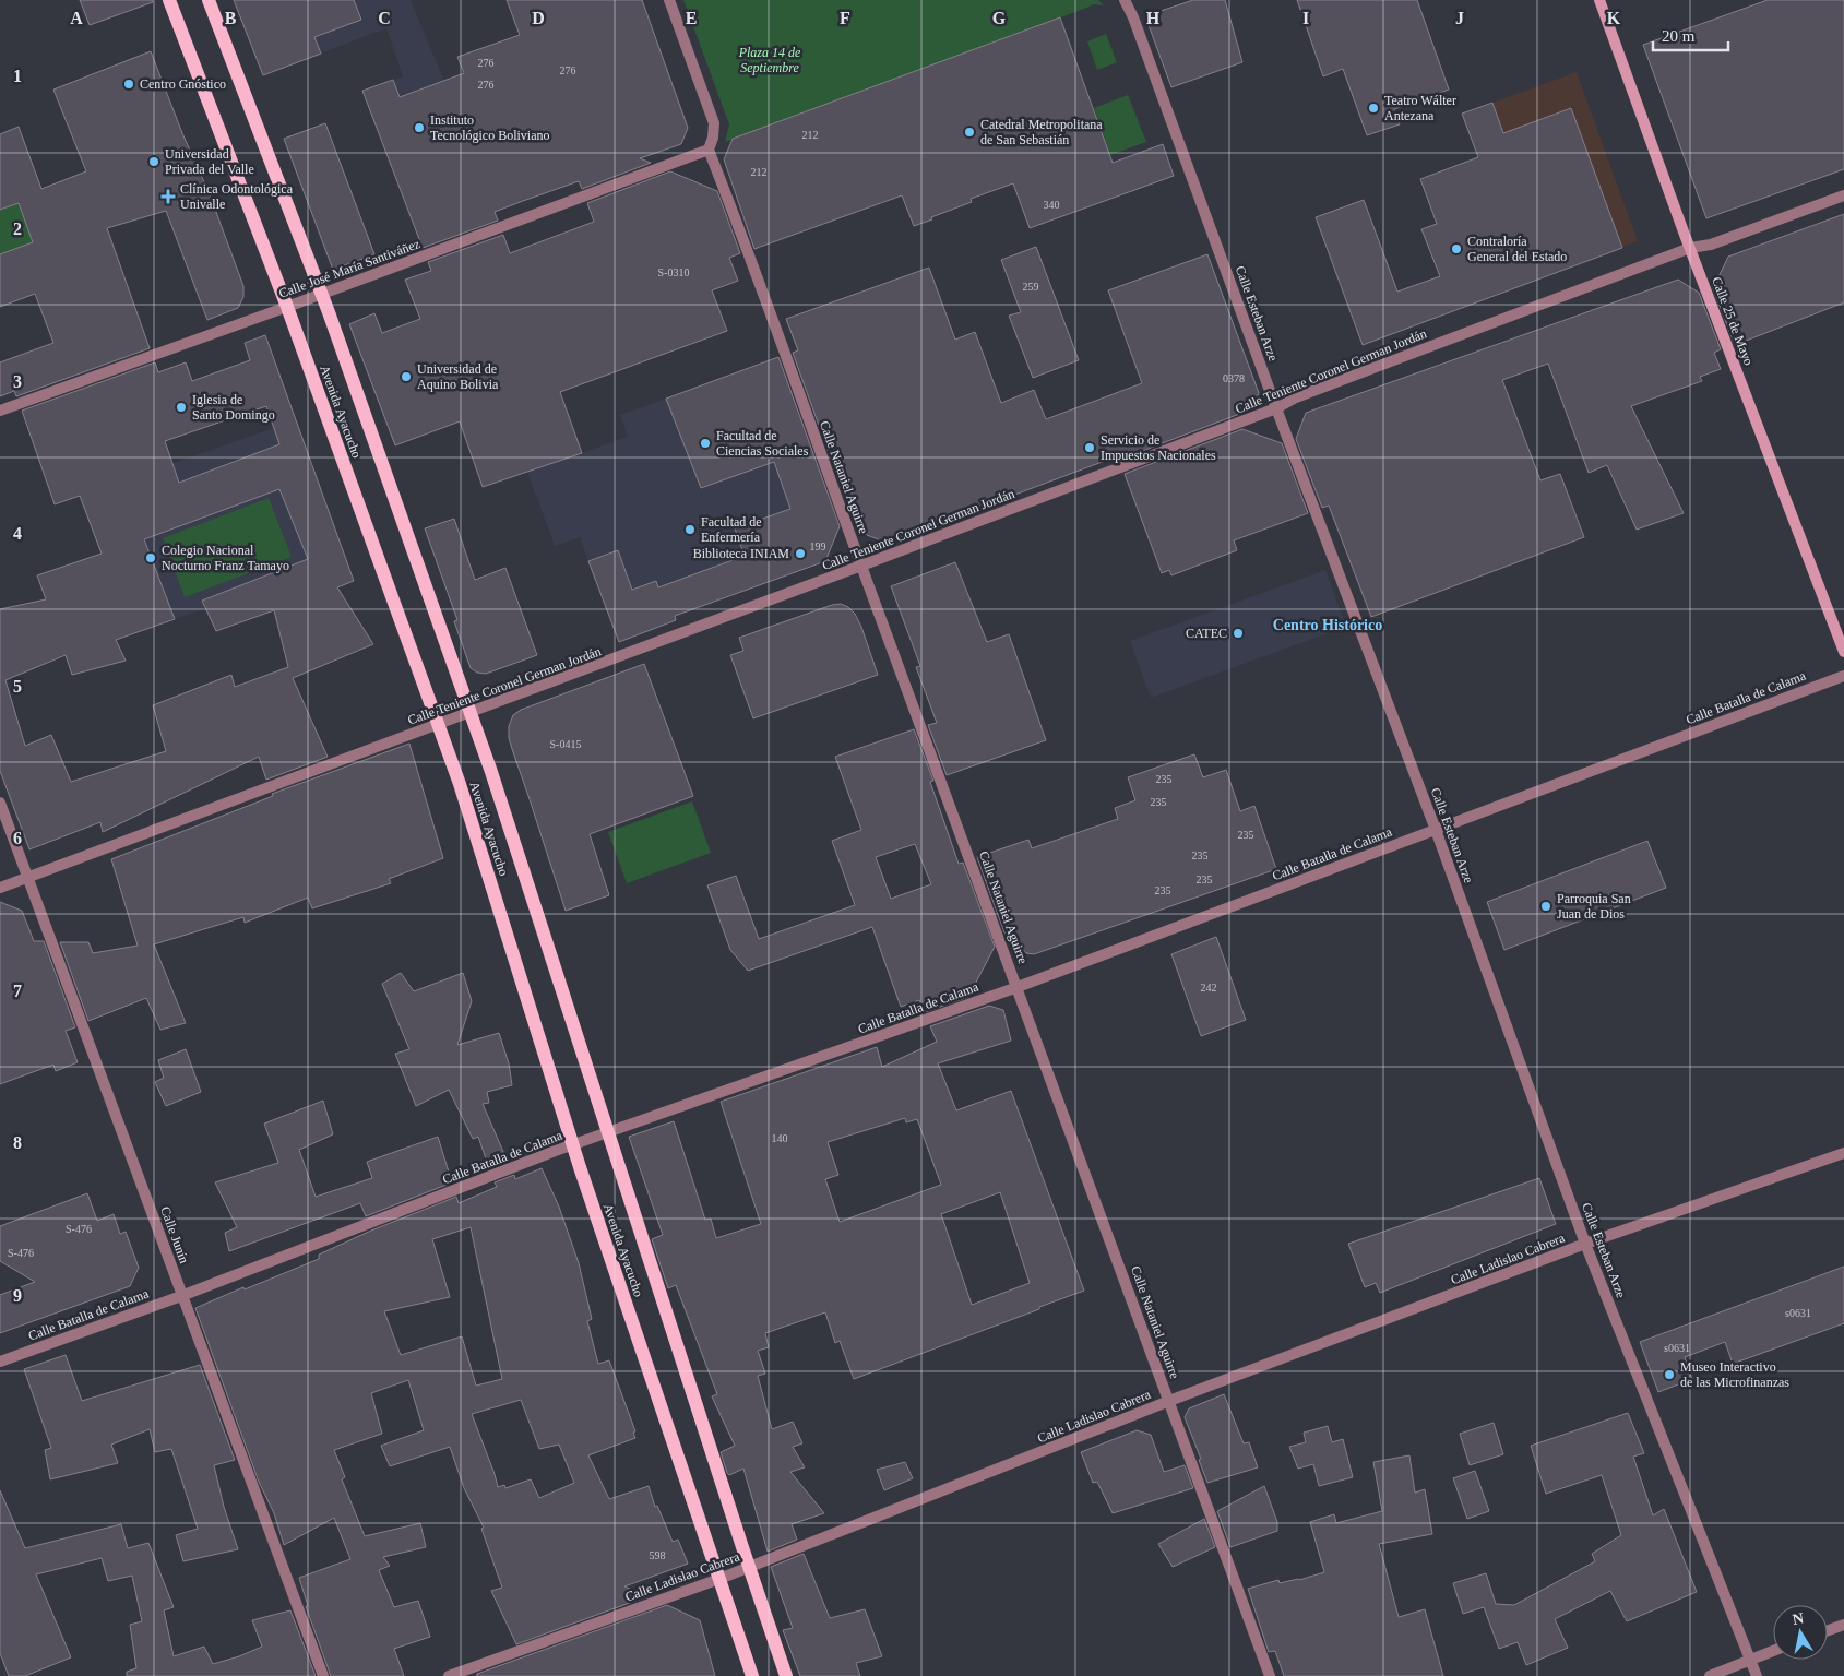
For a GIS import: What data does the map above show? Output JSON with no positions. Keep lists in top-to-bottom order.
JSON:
{
  "streets": {
    "main road": ["Calle 25 de Mayo", "Avenida Ayacucho"],
    "street": [
      "Calle José María Santiváñez",
      "Calle Esteban Arze",
      "Calle Teniente Coronel German Jordán",
      "Calle Nataniel Aguirre",
      "Calle Batalla de Calama",
      "Calle Junín",
      "Calle Ladislao Cabrera"
    ]
  },
  "crossings": [
    ["Calle José María Santiváñez", "Avenida Ayacucho"],
    ["Calle José María Santiváñez", "Calle Nataniel Aguirre"],
    ["Calle Esteban Arze", "Calle Teniente Coronel German Jordán"],
    ["Calle Esteban Arze", "Calle Batalla de Calama"],
    ["Calle Esteban Arze", "Calle Ladislao Cabrera"],
    ["Calle 25 de Mayo", "Calle Teniente Coronel German Jordán"],
    ["Calle Teniente Coronel German Jordán", "Avenida Ayacucho"],
    ["Calle Teniente Coronel German Jordán", "Calle Nataniel Aguirre"],
    ["Calle Teniente Coronel German Jordán", "Calle Junín"],
    ["Avenida Ayacucho", "Calle Batalla de Calama"],
    ["Avenida Ayacucho", "Calle Ladislao Cabrera"],
    ["Calle Nataniel Aguirre", "Calle Batalla de Calama"],
    ["Calle Nataniel Aguirre", "Calle Ladislao Cabrera"],
    ["Calle Batalla de Calama", "Calle Junín"]
  ],
  "districts": ["Centro Histórico"],
  "parks": ["Plaza 14 de Septiembre"],
  "places": {
    "other": [
      "Centro Gnóstico",
      "Teatro Wálter Antezana",
      "Instituto Tecnológico Boliviano",
      "Catedral Metropolitana de San Sebastián",
      "Universidad Privada del Valle",
      "Contraloría General del Estado",
      "Universidad de Aquino Bolivia",
      "Iglesia de Santo Domingo",
      "Facultad de Ciencias Sociales",
      "Servicio de Impuestos Nacionales",
      "Facultad de Enfermería",
      "Biblioteca INIAM",
      "Colegio Nacional Nocturno Franz Tamayo",
      "CATEC",
      "Parroquia San Juan de Dios",
      "Museo Interactivo de las Microfinanzas"
    ],
    "health": ["Clínica Odontológica Univalle"]
  },
  "house_numbers": [
    "276",
    "276",
    "276",
    "212",
    "212",
    "340",
    "S-0310",
    "259",
    "0378",
    "199",
    "S-0415",
    "235",
    "235",
    "235",
    "235",
    "235",
    "235",
    "242",
    "140",
    "S-476",
    "S-476",
    "s0631",
    "s0631",
    "598"
  ],
  "scale_bar": "20 m",
  "north": "top",
  "grid": {
    "columns": [
      "A",
      "B",
      "C",
      "D",
      "E",
      "F",
      "G",
      "H",
      "I",
      "J",
      "K"
    ],
    "rows": [
      "1",
      "2",
      "3",
      "4",
      "5",
      "6",
      "7",
      "8",
      "9"
    ]
  }
}
